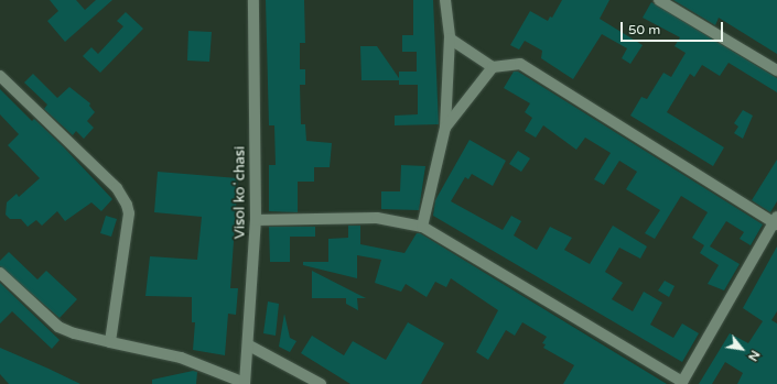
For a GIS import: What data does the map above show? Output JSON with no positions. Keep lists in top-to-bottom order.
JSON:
{
  "streets": {
    "street": ["Visol koʻchasi"]
  },
  "scale_bar": "50 m",
  "north": "bottom right"
}
